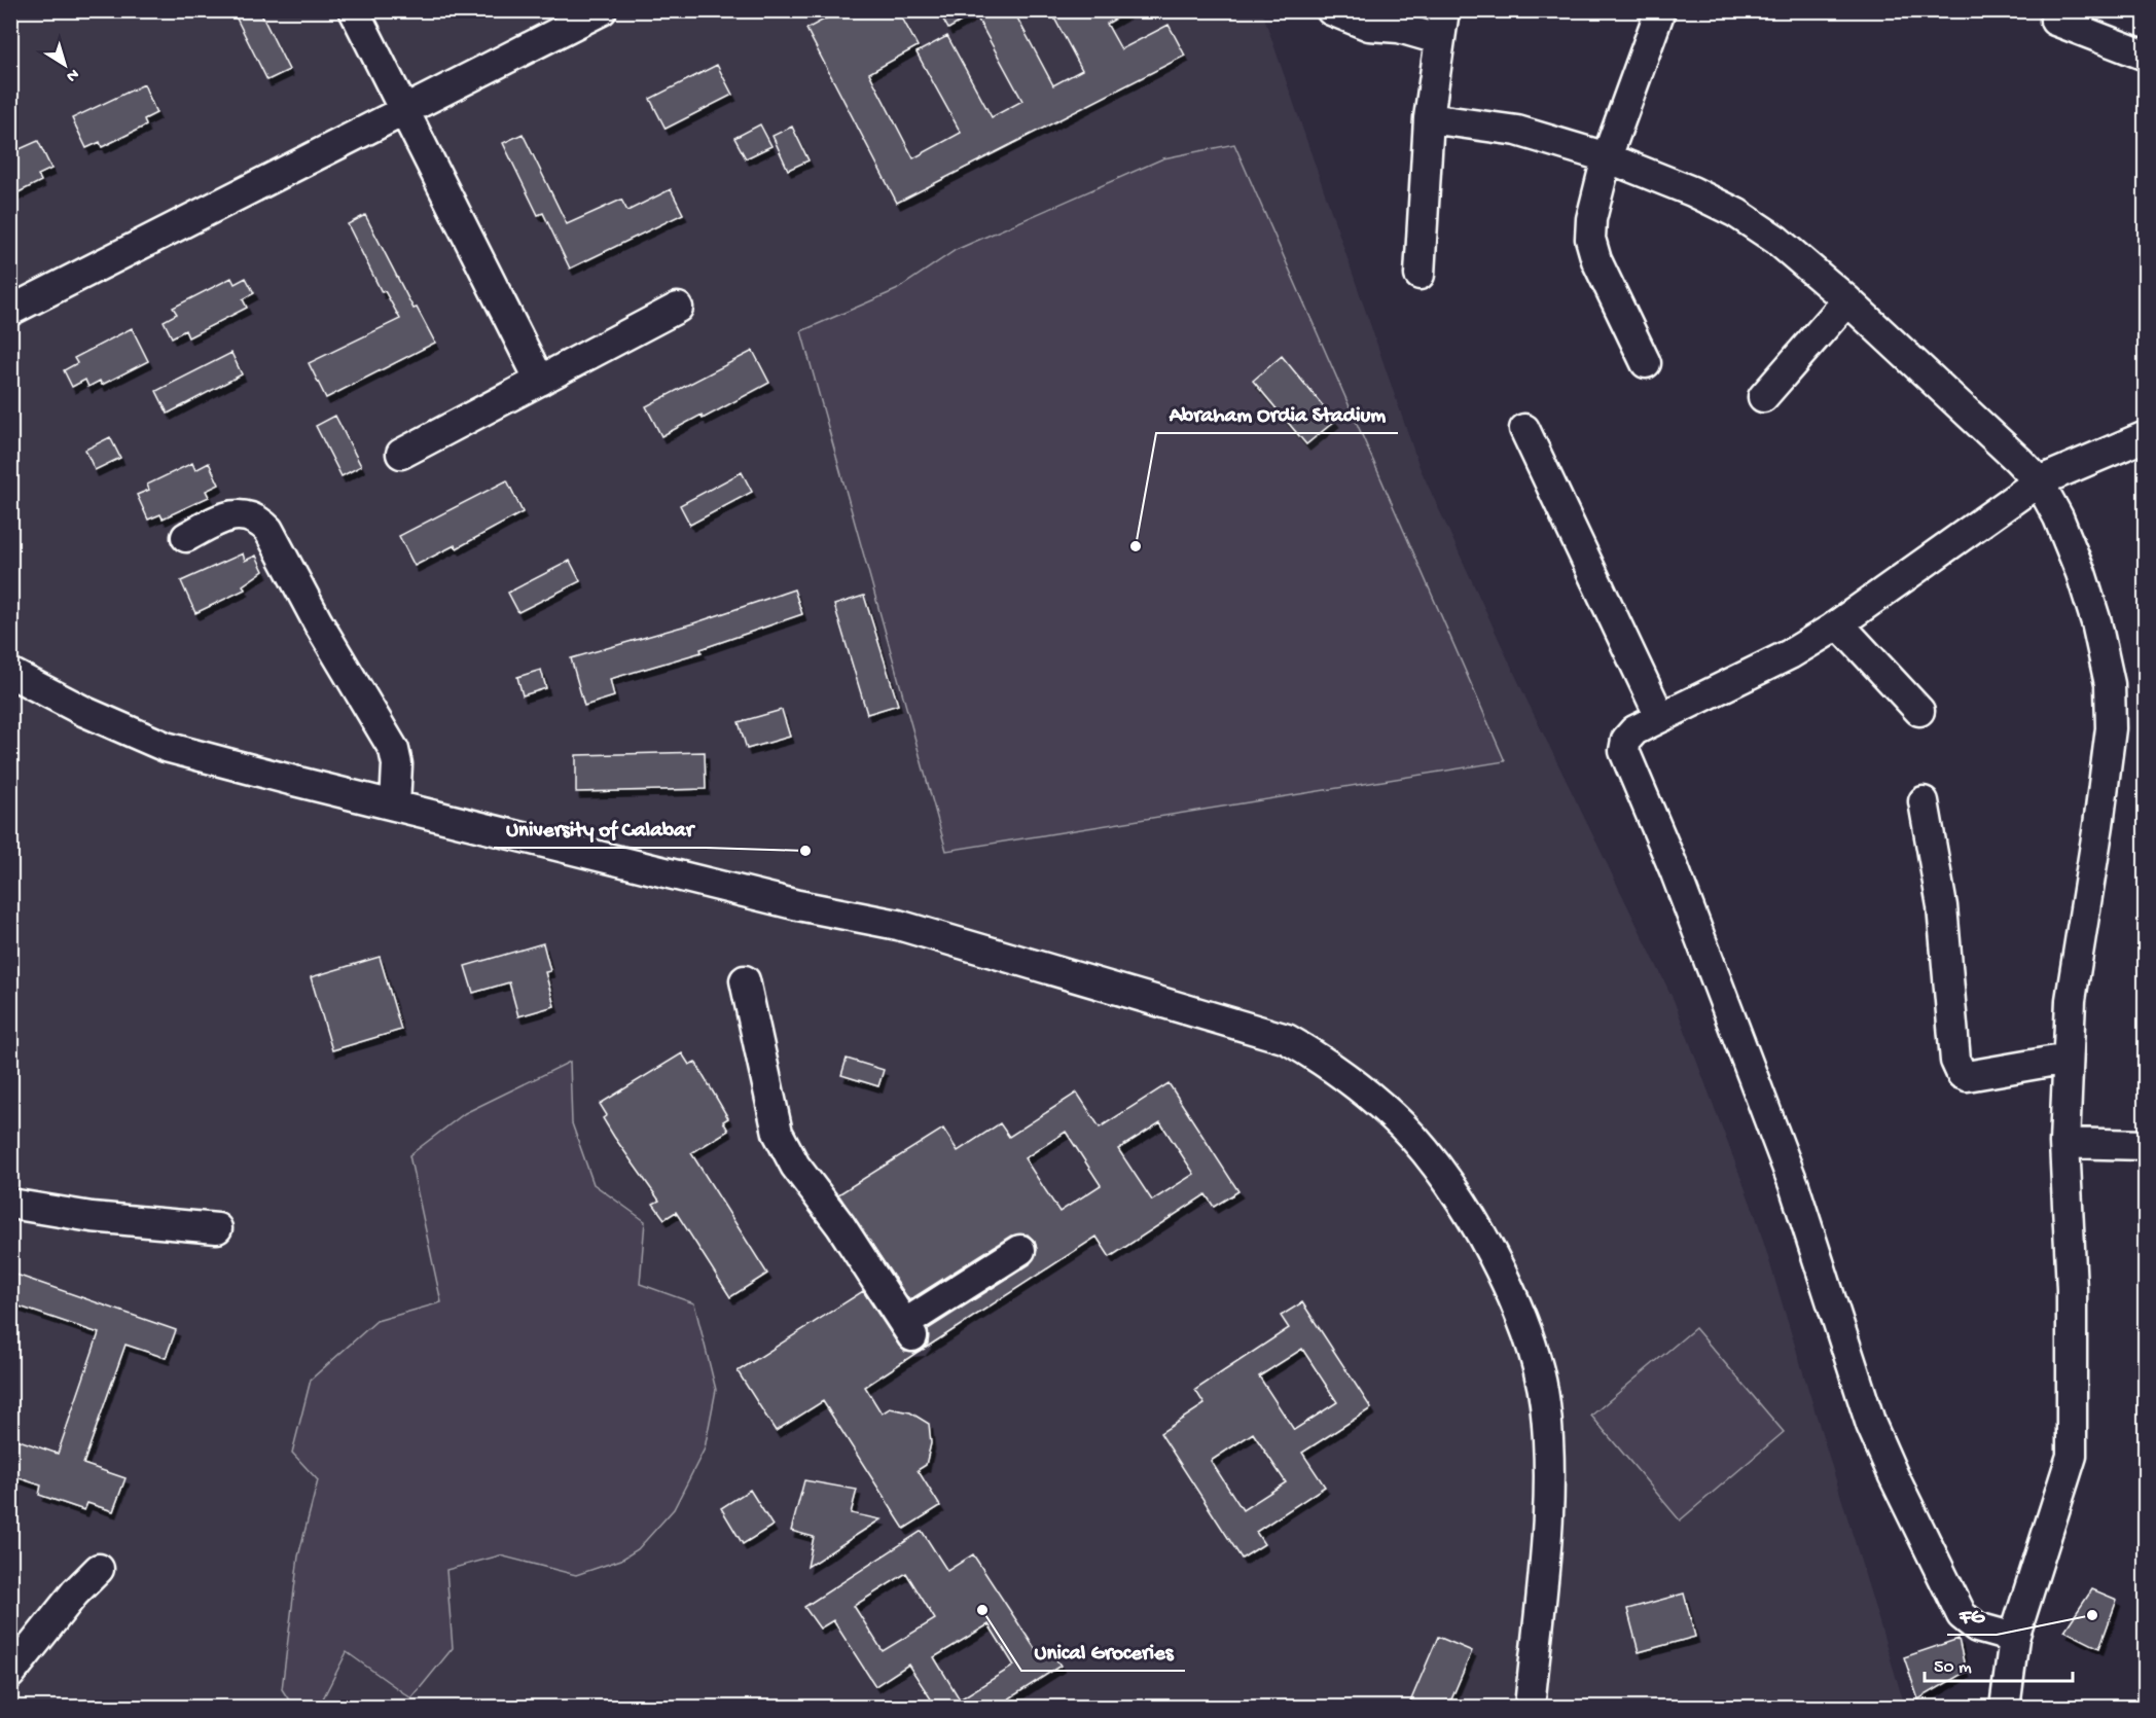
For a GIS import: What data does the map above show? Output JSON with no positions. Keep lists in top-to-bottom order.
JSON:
{
  "places": [
    "Abraham Ordia Stadium",
    "University of Calabar",
    "Unical Groceries",
    "FG"
  ],
  "scale_bar": "50 m",
  "north": "bottom right"
}
